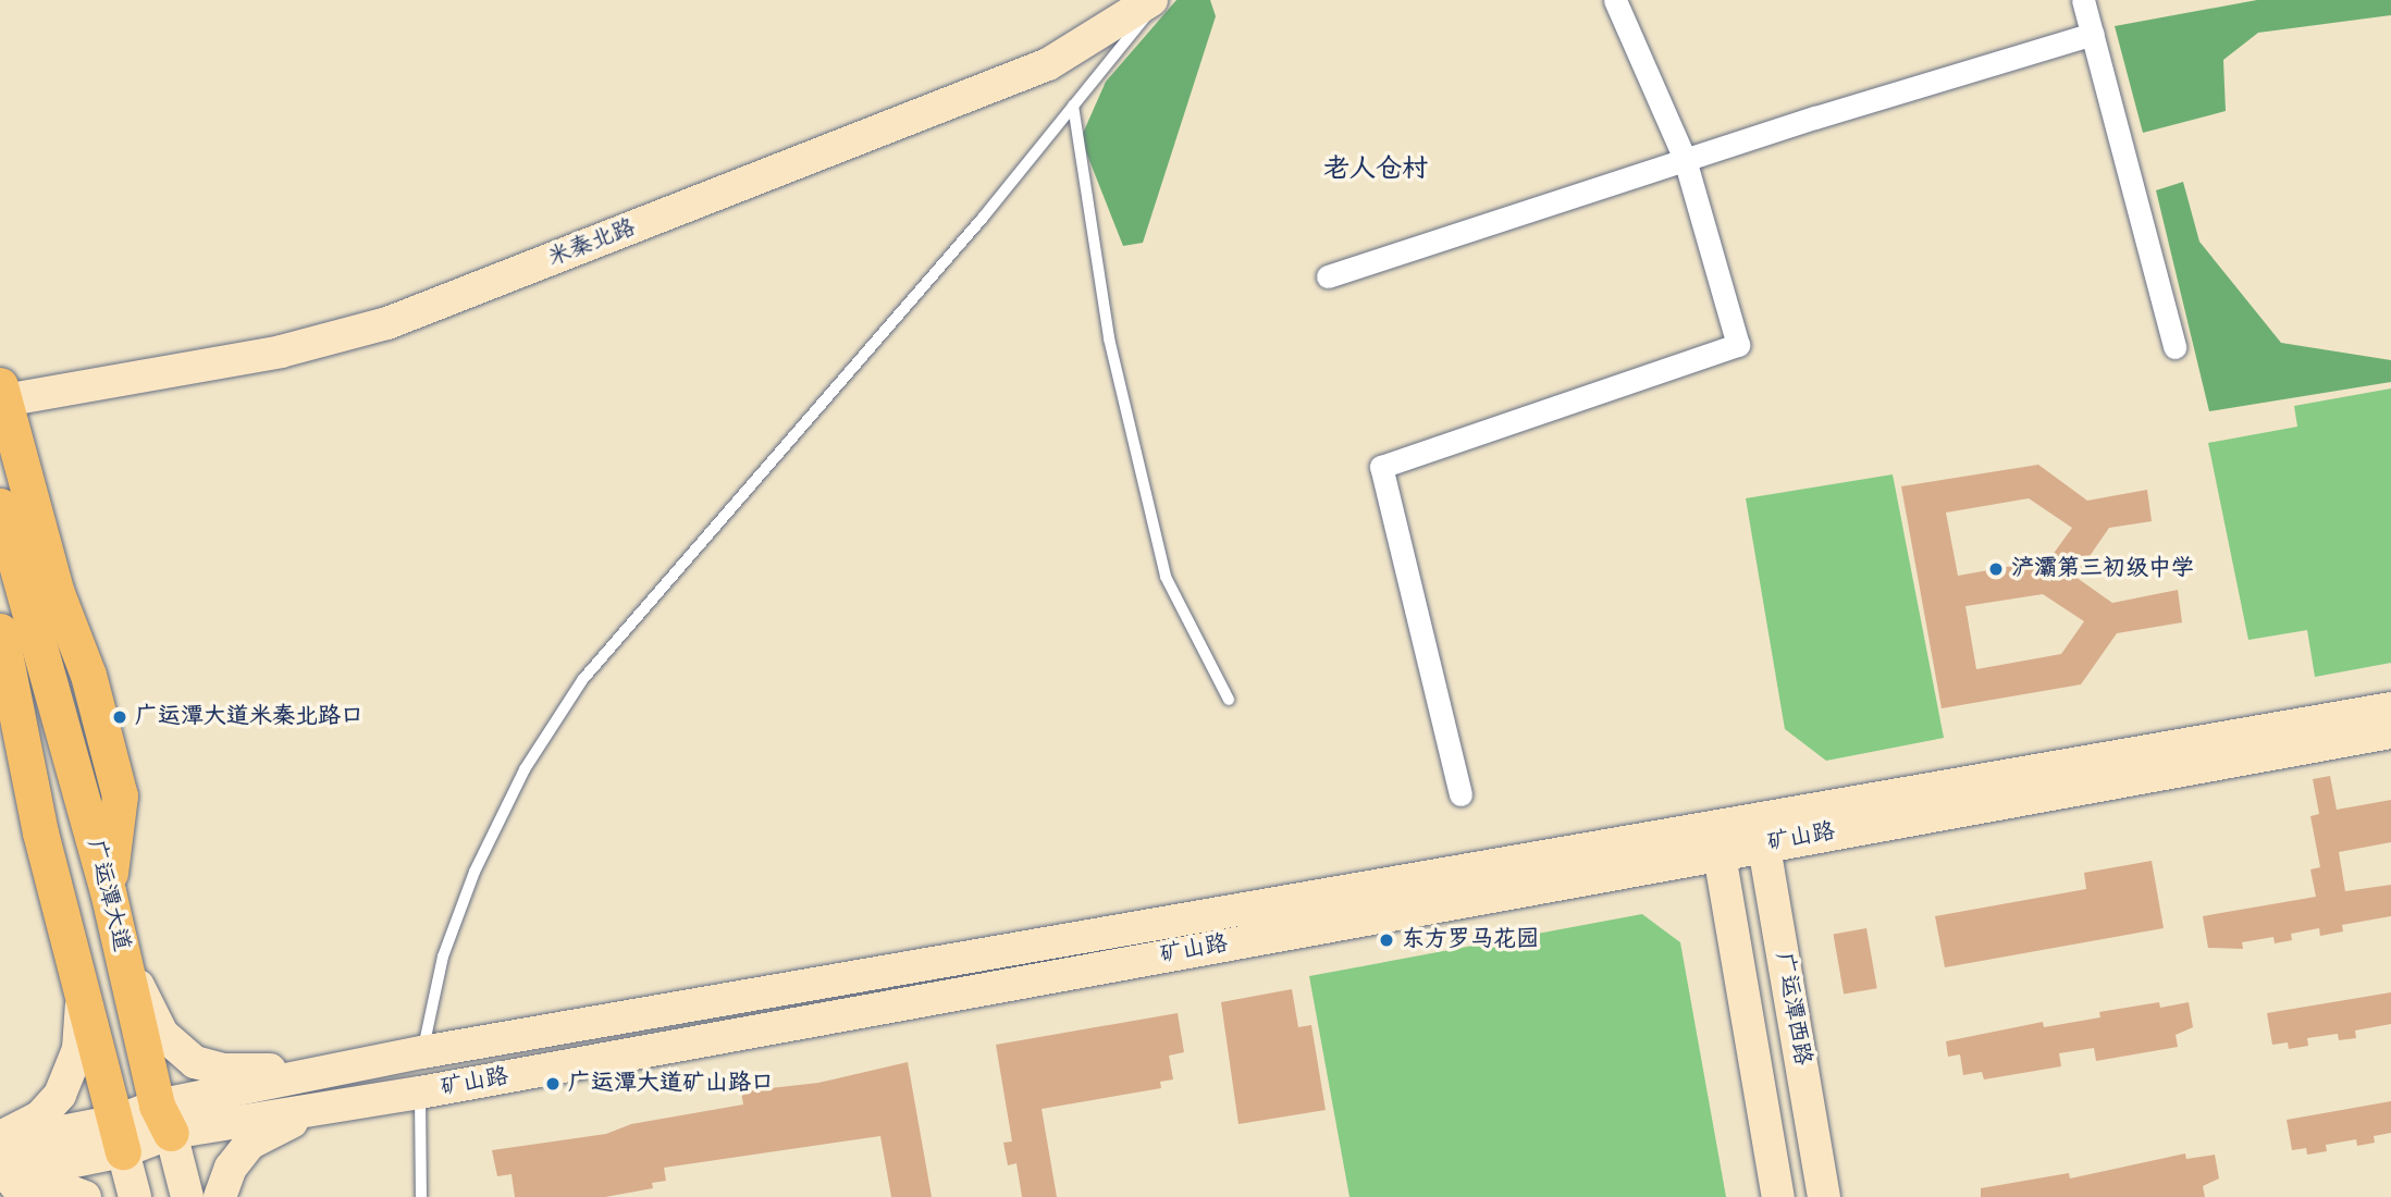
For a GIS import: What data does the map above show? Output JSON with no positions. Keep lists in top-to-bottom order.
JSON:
{
  "streets": {
    "main road": [
      "米秦北路",
      "矿山路",
      "广运潭大道",
      "广运潭西路"
    ]
  },
  "crossings": [
    ["矿山路", "广运潭大道"],
    ["矿山路", "广运潭西路"]
  ],
  "districts": ["老人仓村"],
  "places": [
    "浐灞第三初级中学",
    "广运潭大道米秦北路口",
    "东方罗马花园",
    "广运潭大道矿山路口"
  ]
}
